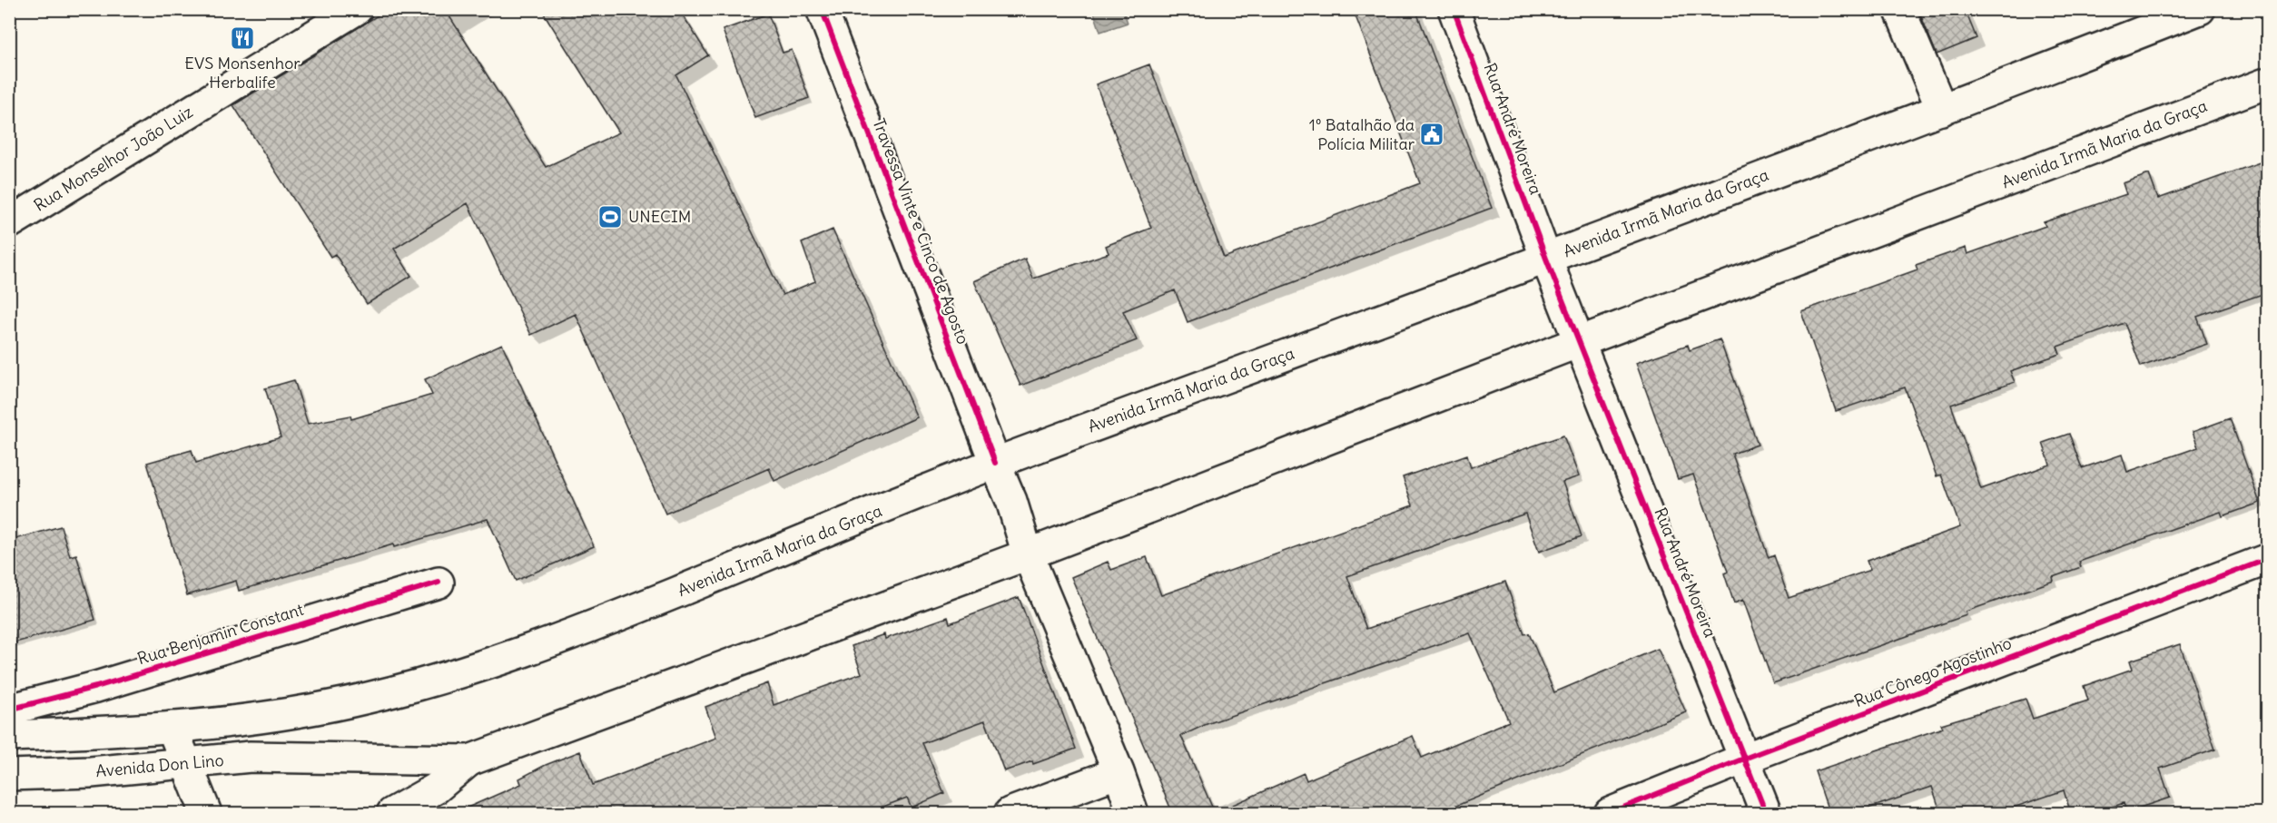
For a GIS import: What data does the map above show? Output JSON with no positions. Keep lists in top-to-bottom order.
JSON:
{
  "streets": {
    "main road": [
      "Rua André Moreira",
      "Avenida Irmã Maria da Graça",
      "Rua Monselhor João Luiz",
      "Travessa Vinte e Cinco de Agosto",
      "Rua Benjamin Constant",
      "Rua Cônego Agostinho",
      "Avenida Don Lino"
    ]
  },
  "crossings": [
    ["Rua André Moreira", "Avenida Irmã Maria da Graça"],
    ["Rua André Moreira", "Rua Cônego Agostinho"],
    ["Avenida Irmã Maria da Graça", "Travessa Vinte e Cinco de Agosto"],
    ["Avenida Irmã Maria da Graça", "Avenida Don Lino"]
  ],
  "places": {
    "restaurant": ["EVS Monsenhor Herbalife"],
    "public building": ["1º Batalhão da Polícia Militar"],
    "sports": ["UNECIM"]
  }
}
